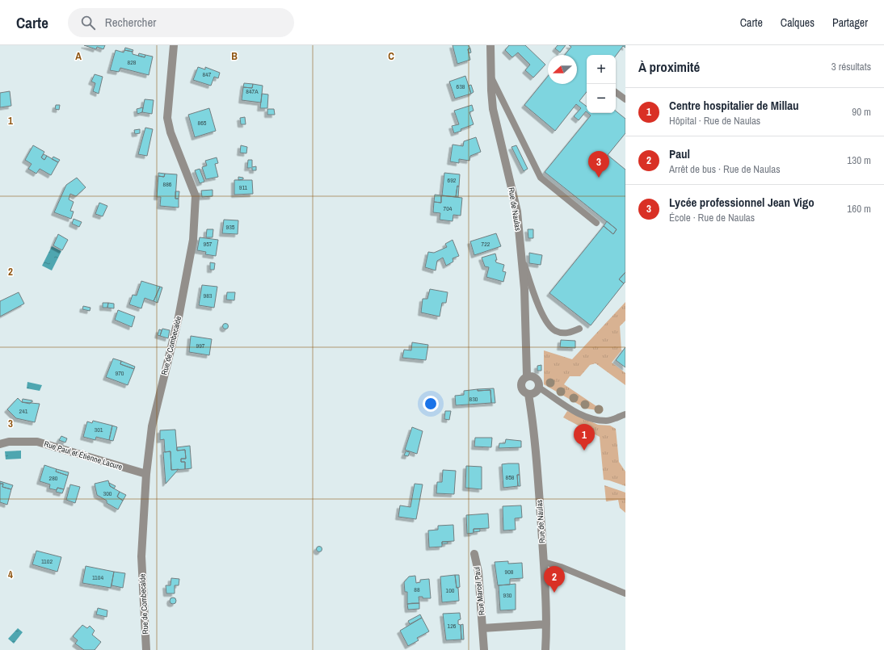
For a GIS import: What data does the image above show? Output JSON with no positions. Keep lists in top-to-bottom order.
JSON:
{
  "streets": {
    "street": [
      "Rue de Naulas",
      "Rue de Combecalde",
      "Rue Paul et Étienne Lacure",
      "Rue Marcel Paul"
    ]
  },
  "crossings": [
    ["Rue de Combecalde", "Rue Paul et Étienne Lacure"]
  ],
  "house_numbers": [
    "828",
    "847",
    "638",
    "847A",
    "865",
    "692",
    "886",
    "911",
    "704",
    "935",
    "957",
    "722",
    "983",
    "997",
    "970",
    "830",
    "241",
    "301",
    "858",
    "280",
    "300",
    "1102",
    "908",
    "1104",
    "88",
    "100",
    "930",
    "126"
  ],
  "north": "left",
  "page": {
    "header": "Carte",
    "search": "Rechercher",
    "nav": ["Carte", "Calques", "Partager"],
    "heading": ["À proximité", "3 résultats"],
    "map_buttons": ["+", "−"],
    "list": [
      {
        "mark": "1",
        "name": "Centre hospitalier de Millau",
        "note": "Hôpital · Rue de Naulas",
        "value": "90 m"
      },
      {
        "mark": "2",
        "name": "Paul",
        "note": "Arrêt de bus · Rue de Naulas",
        "value": "130 m"
      },
      {
        "mark": "3",
        "name": "Lycée professionnel Jean Vigo",
        "note": "École · Rue de Naulas",
        "value": "160 m"
      }
    ],
    "pins": ["3", "1", "2"]
  },
  "grid": {
    "columns": ["A", "B", "C"],
    "rows": [
      "1",
      "2",
      "3",
      "4"
    ]
  }
}
